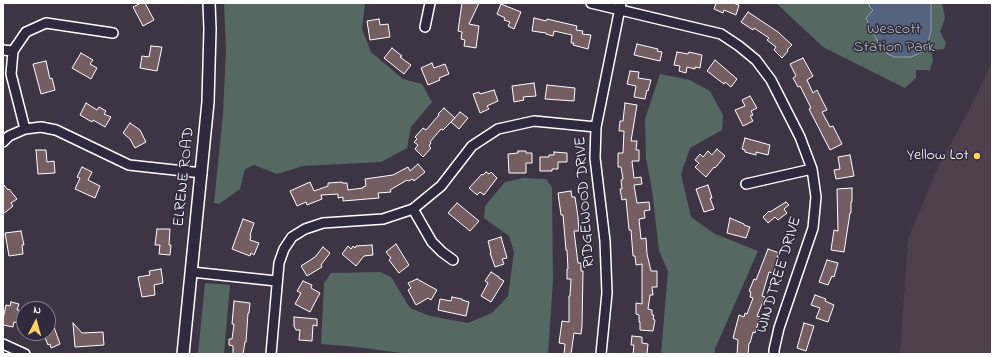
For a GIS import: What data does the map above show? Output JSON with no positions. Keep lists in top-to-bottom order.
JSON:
{
  "streets": {
    "street": ["ELRENE ROAD", "RIDGEWOOD DRIVE", "WINDTREE DRIVE"]
  },
  "crossings": [
    ["RIDGEWOOD DRIVE", "WINDTREE DRIVE"]
  ],
  "parks": ["Wescott Station Park"],
  "places": ["Yellow Lot"],
  "north": "top"
}
